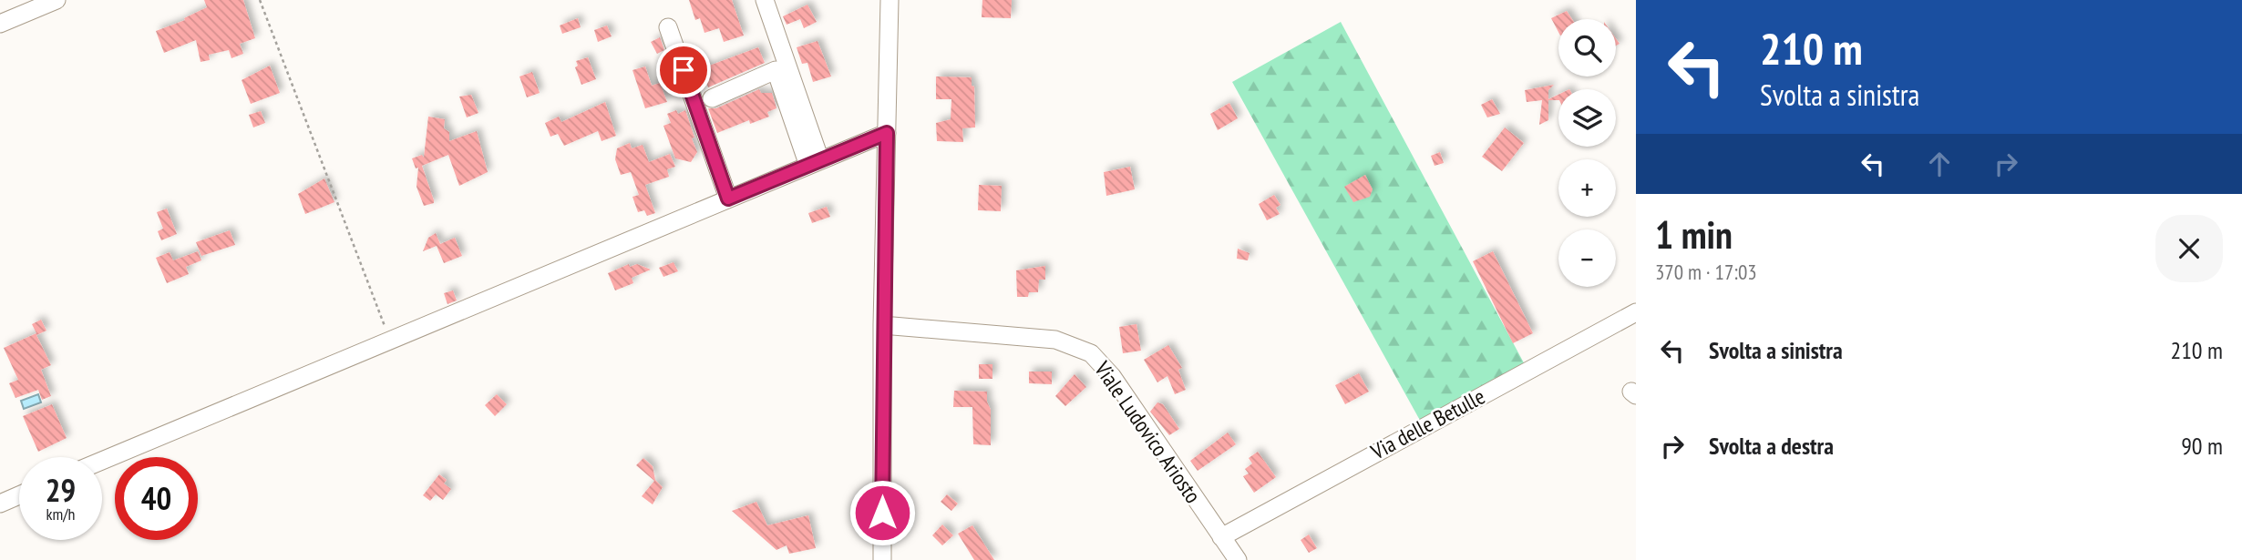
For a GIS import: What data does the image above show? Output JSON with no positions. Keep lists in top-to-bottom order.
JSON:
{
  "streets": {
    "street": ["Via delle Betulle", "Viale Ludovico Ariosto"]
  },
  "crossings": [
    ["Via delle Betulle", "Viale Ludovico Ariosto"]
  ],
  "page": {
    "turn": ["210 m", "Svolta a sinistra"],
    "map_buttons": ["+", "−"],
    "heading": ["1 min", "370 m · 17:03"],
    "list": [
      {
        "name": "Svolta a sinistra",
        "value": "210 m"
      },
      {
        "name": "Svolta a destra",
        "value": "90 m"
      }
    ],
    "speed": "29 km/h",
    "limit": "40"
  }
}
